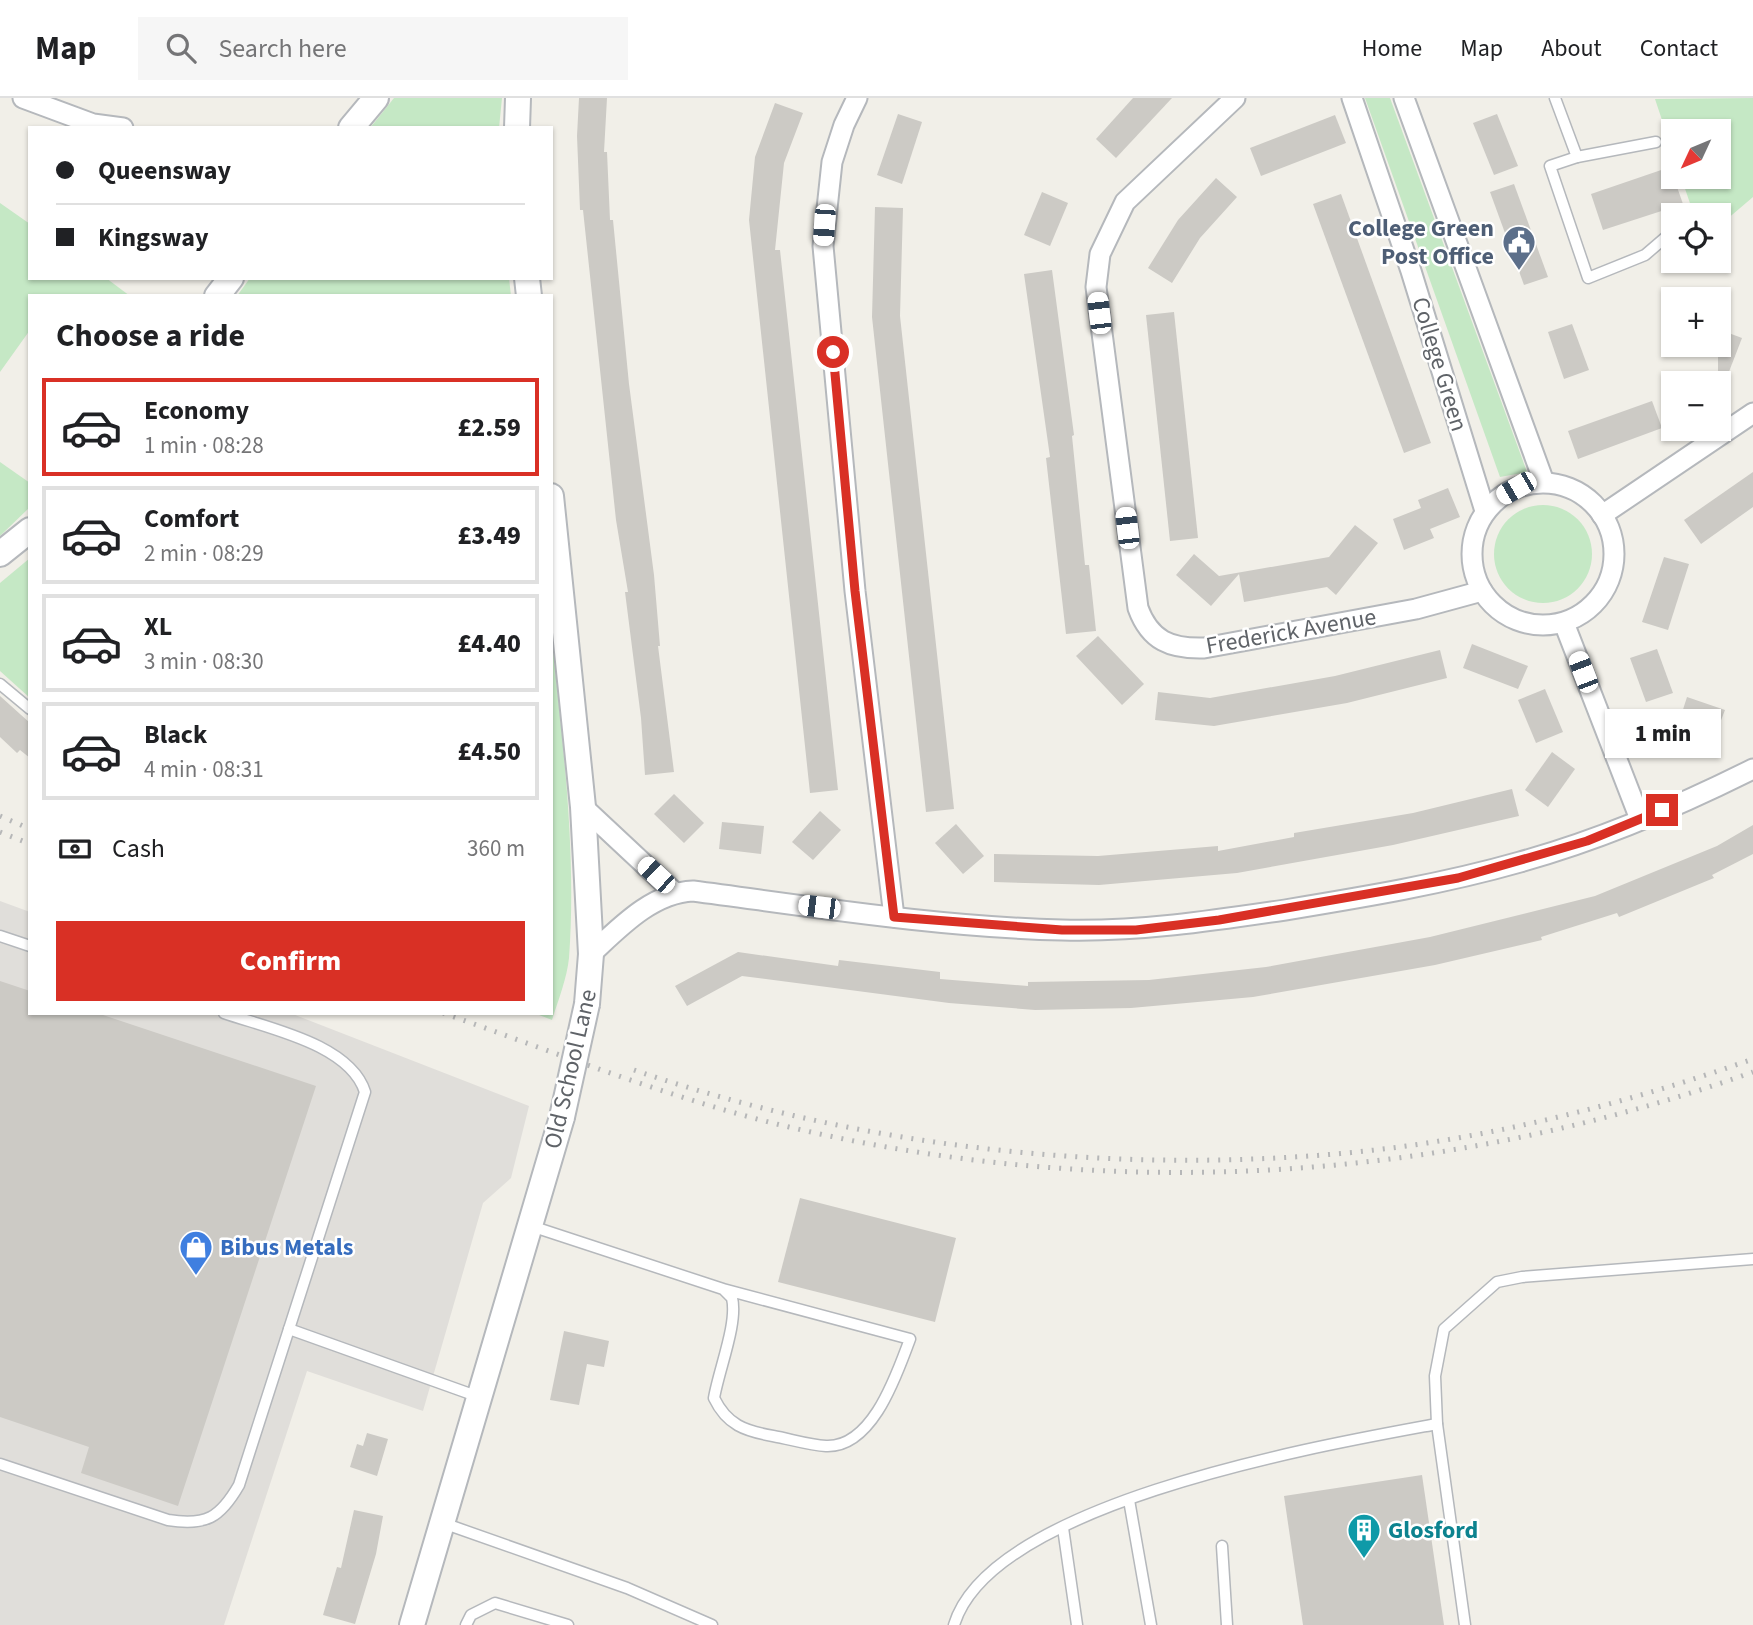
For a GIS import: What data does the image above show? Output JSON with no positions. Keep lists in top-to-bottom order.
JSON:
{
  "streets": {
    "street": ["College Green", "Frederick Avenue", "Old School Lane"]
  },
  "crossings": [
    ["College Green", "Frederick Avenue"]
  ],
  "places": {
    "public building": ["College Green Post Office"],
    "shop": ["Bibus Metals"],
    "building": ["Glosford"]
  },
  "north": "bottom left",
  "page": {
    "header": "Map",
    "search": "Search here",
    "nav": [
      "Home",
      "Map",
      "About",
      "Contact"
    ],
    "map_buttons": ["+", "−"],
    "banner": ["Queensway", "Kingsway"],
    "heading": "Choose a ride",
    "list": [
      {
        "name": "Economy",
        "note": "1 min · 08:28",
        "value": "£2.59"
      },
      {
        "name": "Comfort",
        "note": "2 min · 08:29",
        "value": "£3.49"
      },
      {
        "name": "XL",
        "note": "3 min · 08:30",
        "value": "£4.40"
      },
      {
        "name": "Black",
        "note": "4 min · 08:31",
        "value": "£4.50"
      }
    ],
    "bubble": "1 min",
    "pay": ["Cash", "360 m"],
    "buttons": "Confirm"
  }
}
